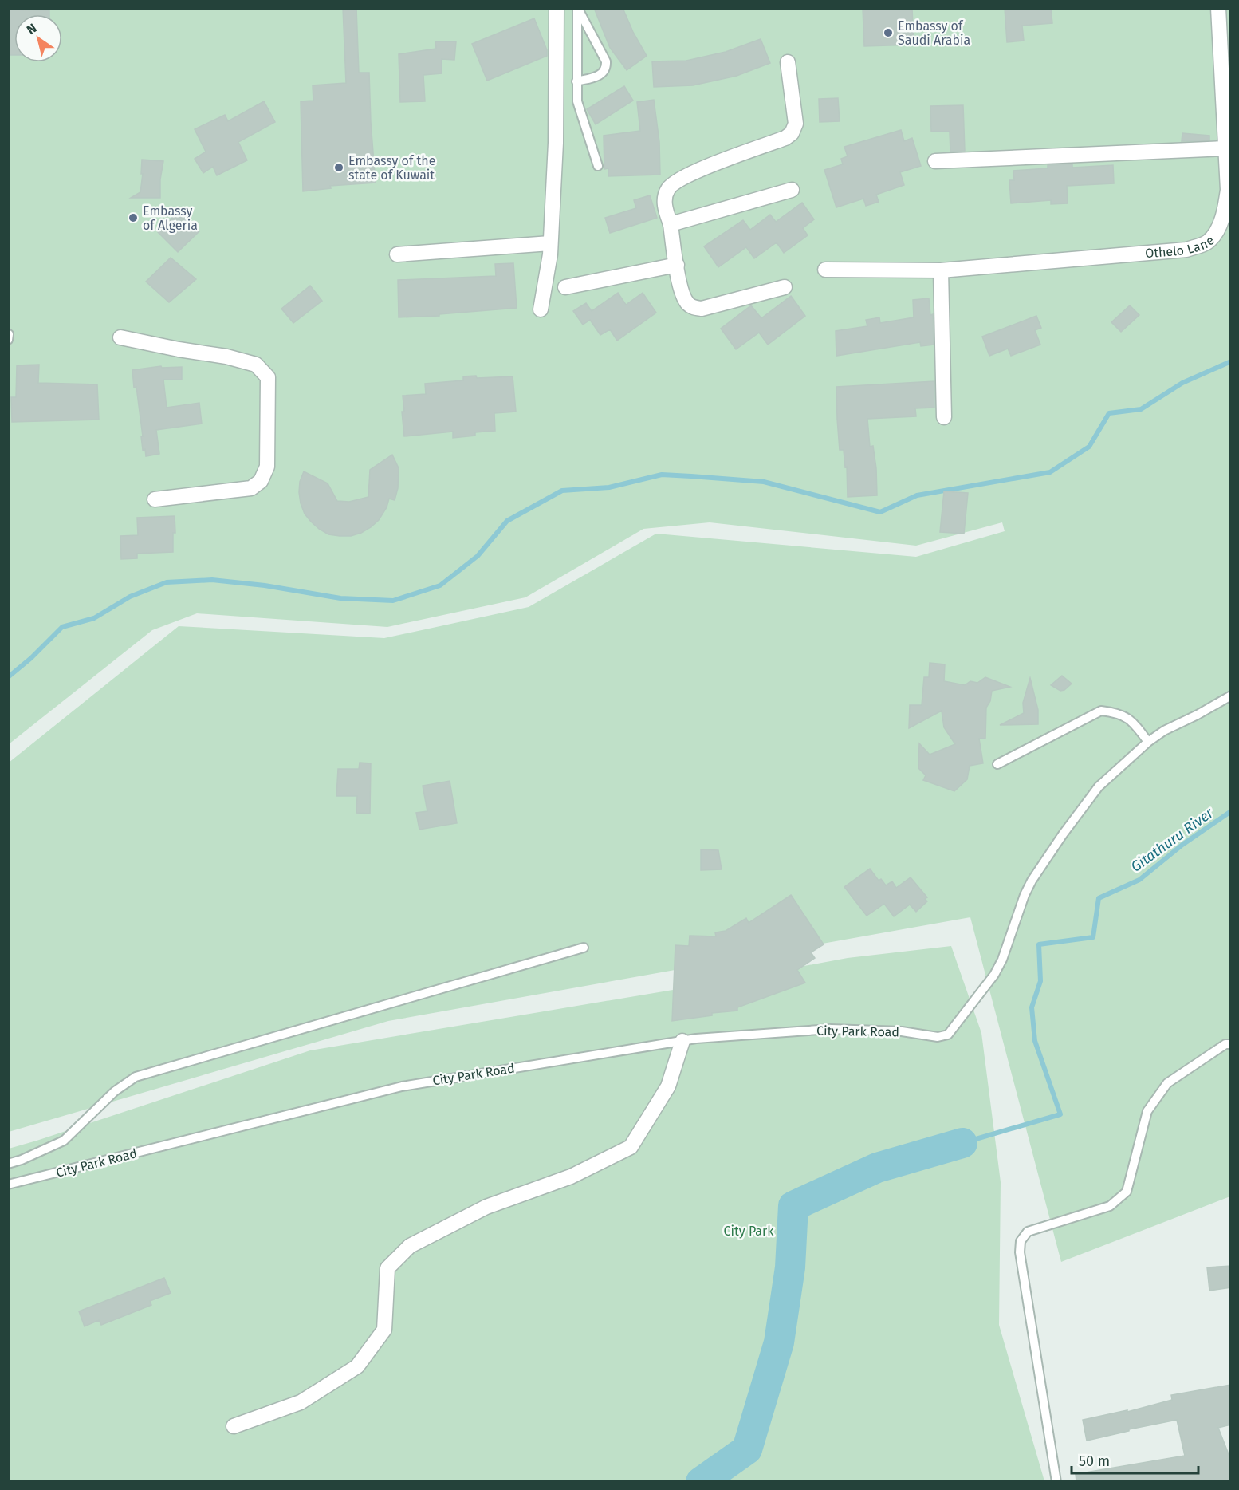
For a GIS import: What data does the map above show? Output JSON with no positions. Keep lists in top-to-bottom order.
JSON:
{
  "streets": {
    "street": ["Othelo Lane"],
    "lane": ["City Park Road"]
  },
  "water": ["Gitathuru River"],
  "parks": ["City Park"],
  "places": ["Embassy of Saudi Arabia", "Embassy of the state of Kuwait", "Embassy of Algeria"],
  "scale_bar": "50 m",
  "north": "top left"
}
